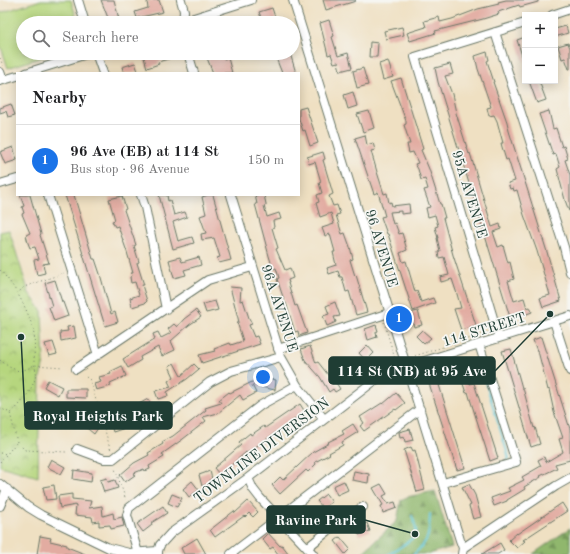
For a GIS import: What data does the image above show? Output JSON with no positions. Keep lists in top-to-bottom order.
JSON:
{
  "streets": {
    "street": [
      "95A AVENUE",
      "96 AVENUE",
      "96A AVENUE",
      "114 STREET",
      "TOWNLINE DIVERSION"
    ]
  },
  "crossings": [
    ["95A AVENUE", "114 STREET"],
    ["96 AVENUE", "114 STREET"],
    ["96 AVENUE", "TOWNLINE DIVERSION"],
    ["96A AVENUE", "TOWNLINE DIVERSION"],
    ["114 STREET", "TOWNLINE DIVERSION"]
  ],
  "places": ["114 St (NB) at 95 Ave", "Royal Heights Park", "Ravine Park"],
  "page": {
    "map_buttons": ["+", "−"],
    "search": "Search here",
    "heading": "Nearby",
    "list": [
      {
        "mark": "1",
        "name": "96 Ave (EB) at 114 St",
        "note": "Bus stop · 96 Avenue",
        "value": "150 m"
      }
    ],
    "pins": "1"
  }
}
